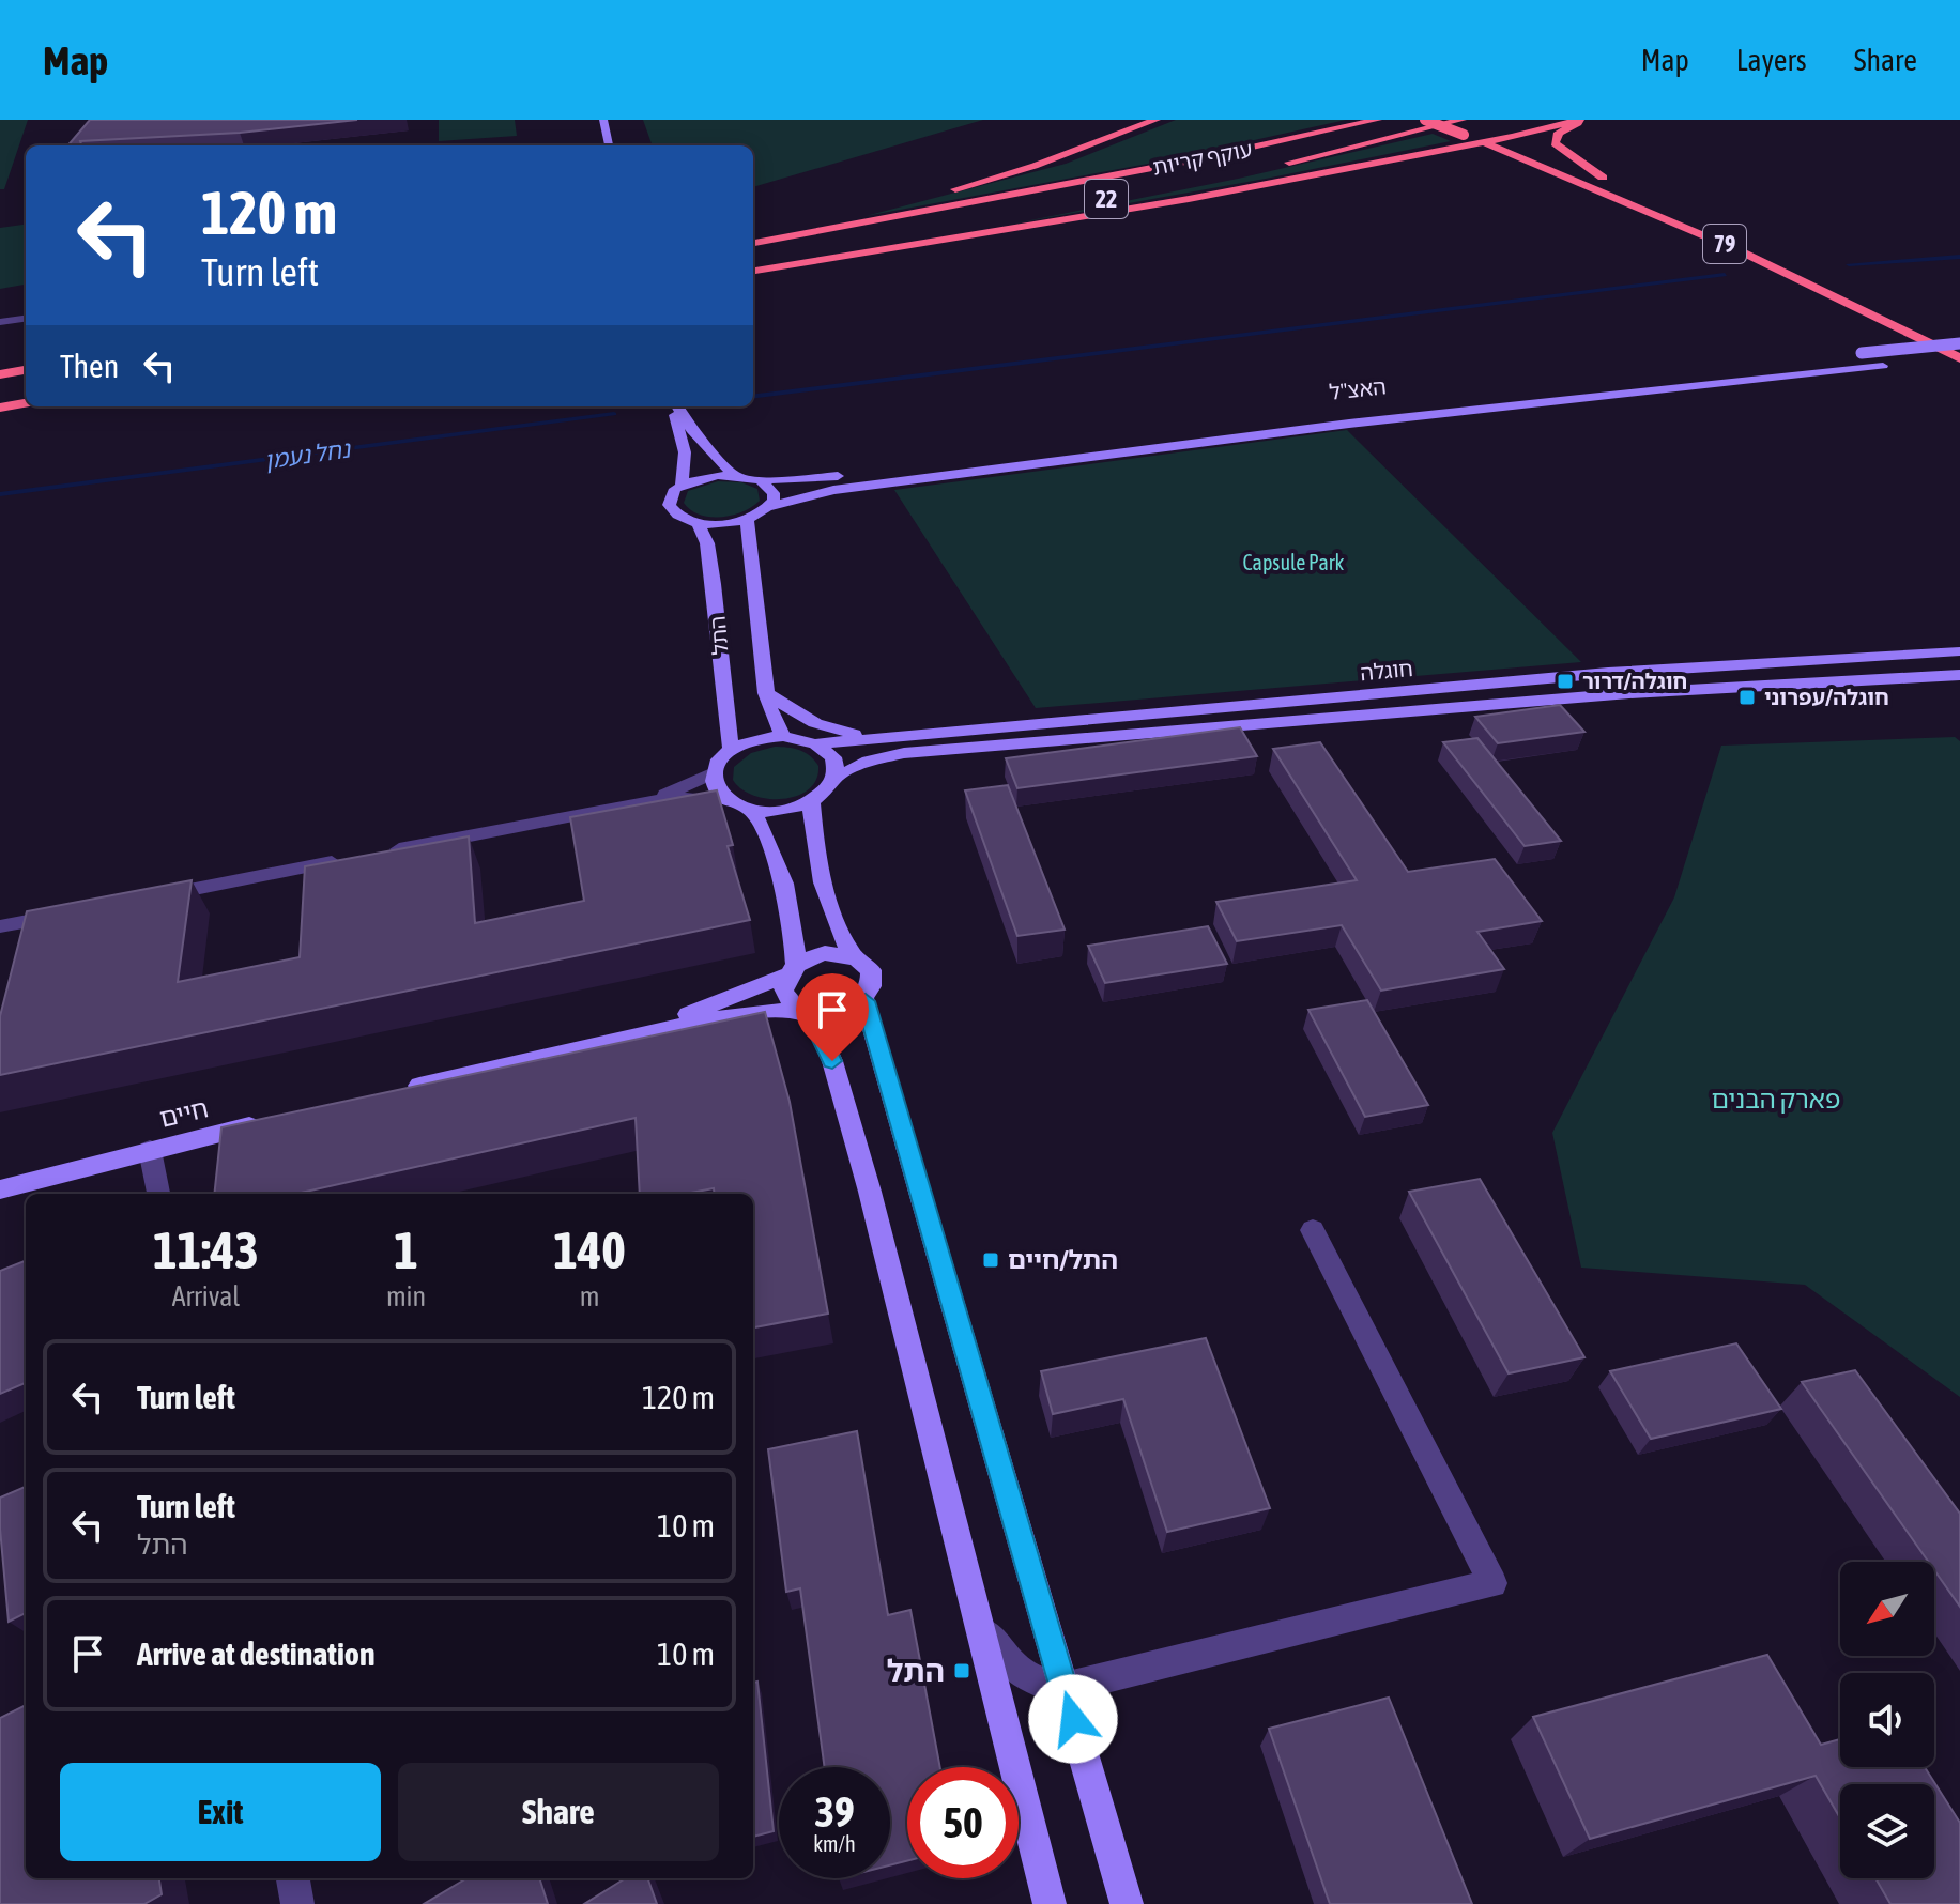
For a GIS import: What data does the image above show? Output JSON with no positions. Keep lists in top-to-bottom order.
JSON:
{
  "streets": {
    "highway": ["עוקף קריות", "22", "79"],
    "street": [
      "האצ\"ל",
      "התל",
      "חוגלה",
      "חיים"
    ]
  },
  "crossings": [
    ["האצ\"ל", "התל"],
    ["התל", "חוגלה"]
  ],
  "water": ["נחל נעמן"],
  "parks": ["Capsule Park", "פארק הבנים"],
  "places": {
    "transit": [
      "חוגלה/דרור",
      "חוגלה/עפרוני",
      "התל/חיים",
      "התל"
    ]
  },
  "north": "bottom left",
  "page": {
    "header": "Map",
    "nav": ["Map", "Layers", "Share"],
    "turn": ["120 m", "Turn left"],
    "then": "Then",
    "eta": [
      "11:43",
      "Arrival",
      "1",
      "min",
      "140",
      "m"
    ],
    "list": [
      {
        "name": "Turn left",
        "value": "120 m"
      },
      {
        "name": "Turn left",
        "note": "התל",
        "value": "10 m"
      },
      {
        "name": "Arrive at destination",
        "value": "10 m"
      }
    ],
    "buttons": ["Exit", "Share"],
    "speed": "39 km/h",
    "limit": "50"
  }
}
